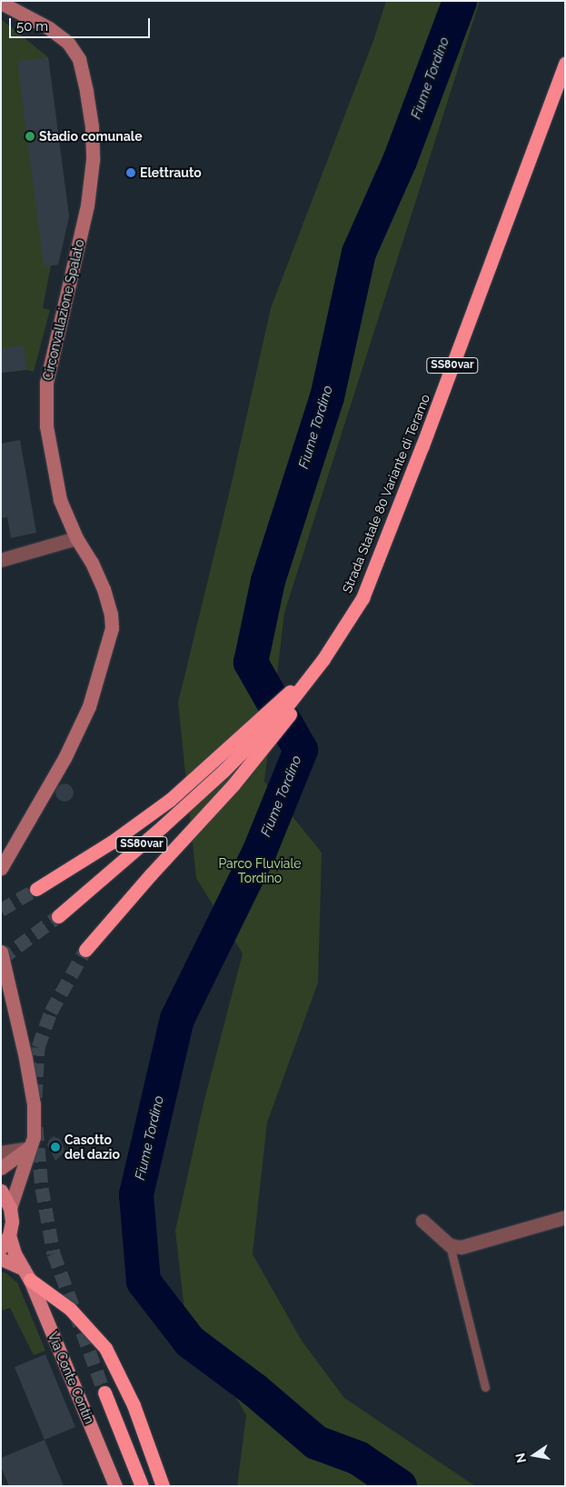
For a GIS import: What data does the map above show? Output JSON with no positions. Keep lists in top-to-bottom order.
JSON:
{
  "streets": {
    "highway": ["SS80var", "Strada Statale 80 Variante di Teramo"],
    "main road": ["Circonvallazione Spalato", "Via Conte Contin"]
  },
  "water": ["Fiume Tordino"],
  "parks": ["Parco Fluviale Tordino"],
  "places": ["Stadio comunale", "Elettrauto", "Casotto del dazio"],
  "scale_bar": "50 m",
  "north": "left"
}
